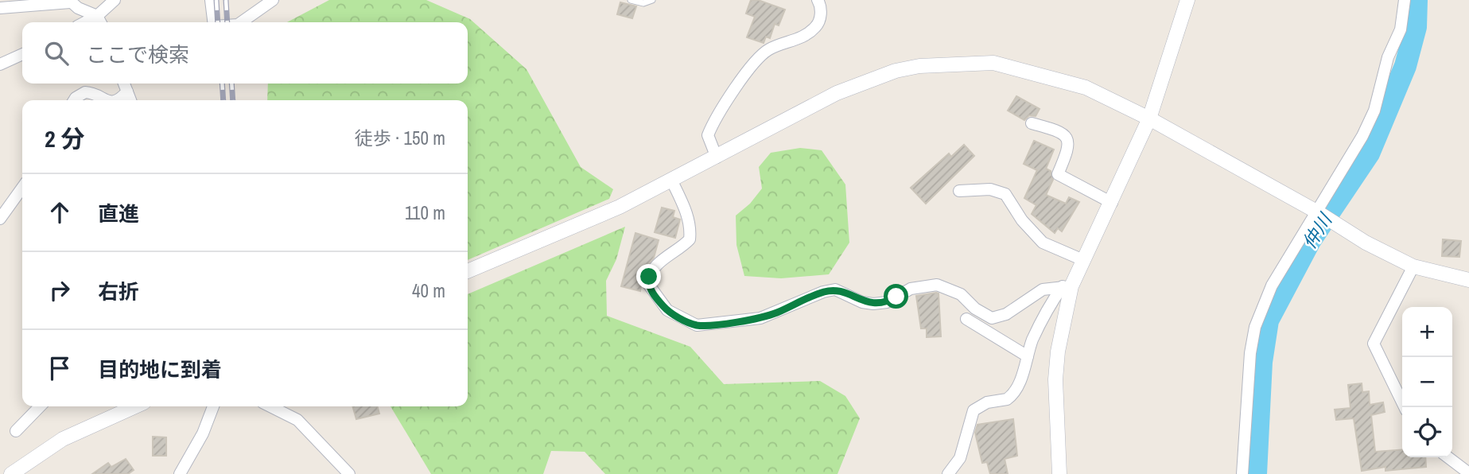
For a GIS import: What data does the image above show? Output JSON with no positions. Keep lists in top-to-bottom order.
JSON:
{
  "water": ["仲川"],
  "page": {
    "search": "ここで検索",
    "heading": ["2 分", "徒歩 · 150 m"],
    "list": [
      ["直進", "110 m"],
      ["右折", "40 m"],
      "目的地に到着"
    ],
    "map_buttons": ["+", "−"]
  }
}
